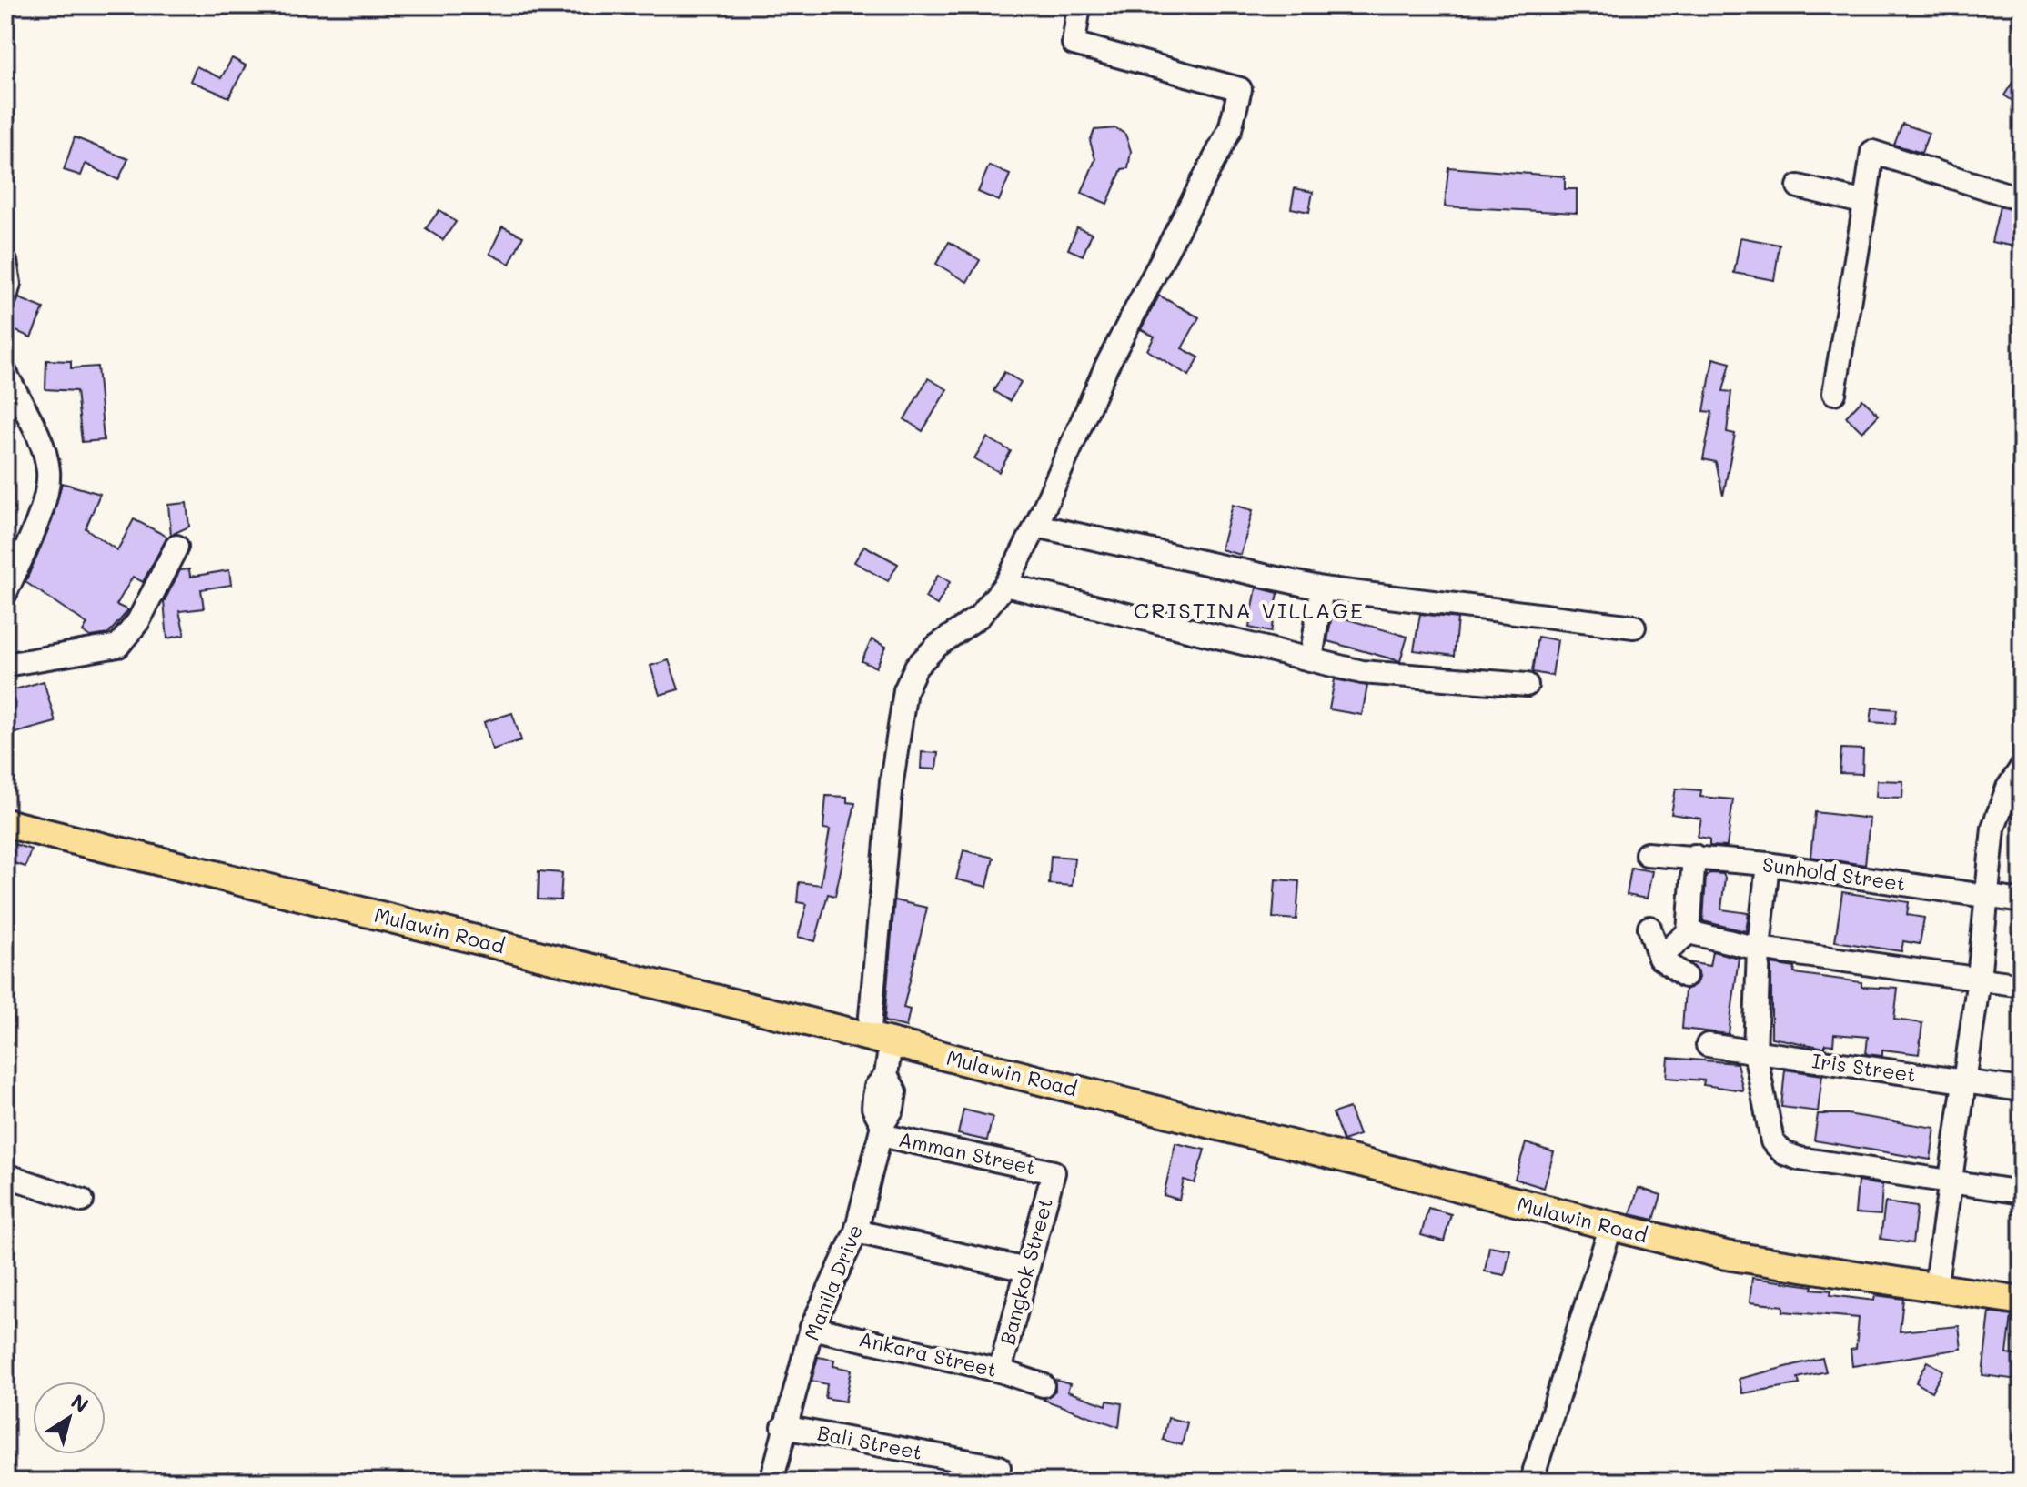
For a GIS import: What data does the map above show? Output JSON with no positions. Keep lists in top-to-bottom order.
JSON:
{
  "streets": {
    "main road": ["Mulawin Road"],
    "street": [
      "Sunhold Street",
      "Iris Street",
      "Amman Street",
      "Bangkok Street",
      "Manila Drive",
      "Ankara Street",
      "Bali Street"
    ]
  },
  "crossings": [
    ["Mulawin Road", "Manila Drive"],
    ["Amman Street", "Bangkok Street"],
    ["Amman Street", "Manila Drive"],
    ["Bangkok Street", "Ankara Street"],
    ["Manila Drive", "Ankara Street"],
    ["Manila Drive", "Bali Street"]
  ],
  "districts": ["CRISTINA VILLAGE"],
  "north": "top right"
}
